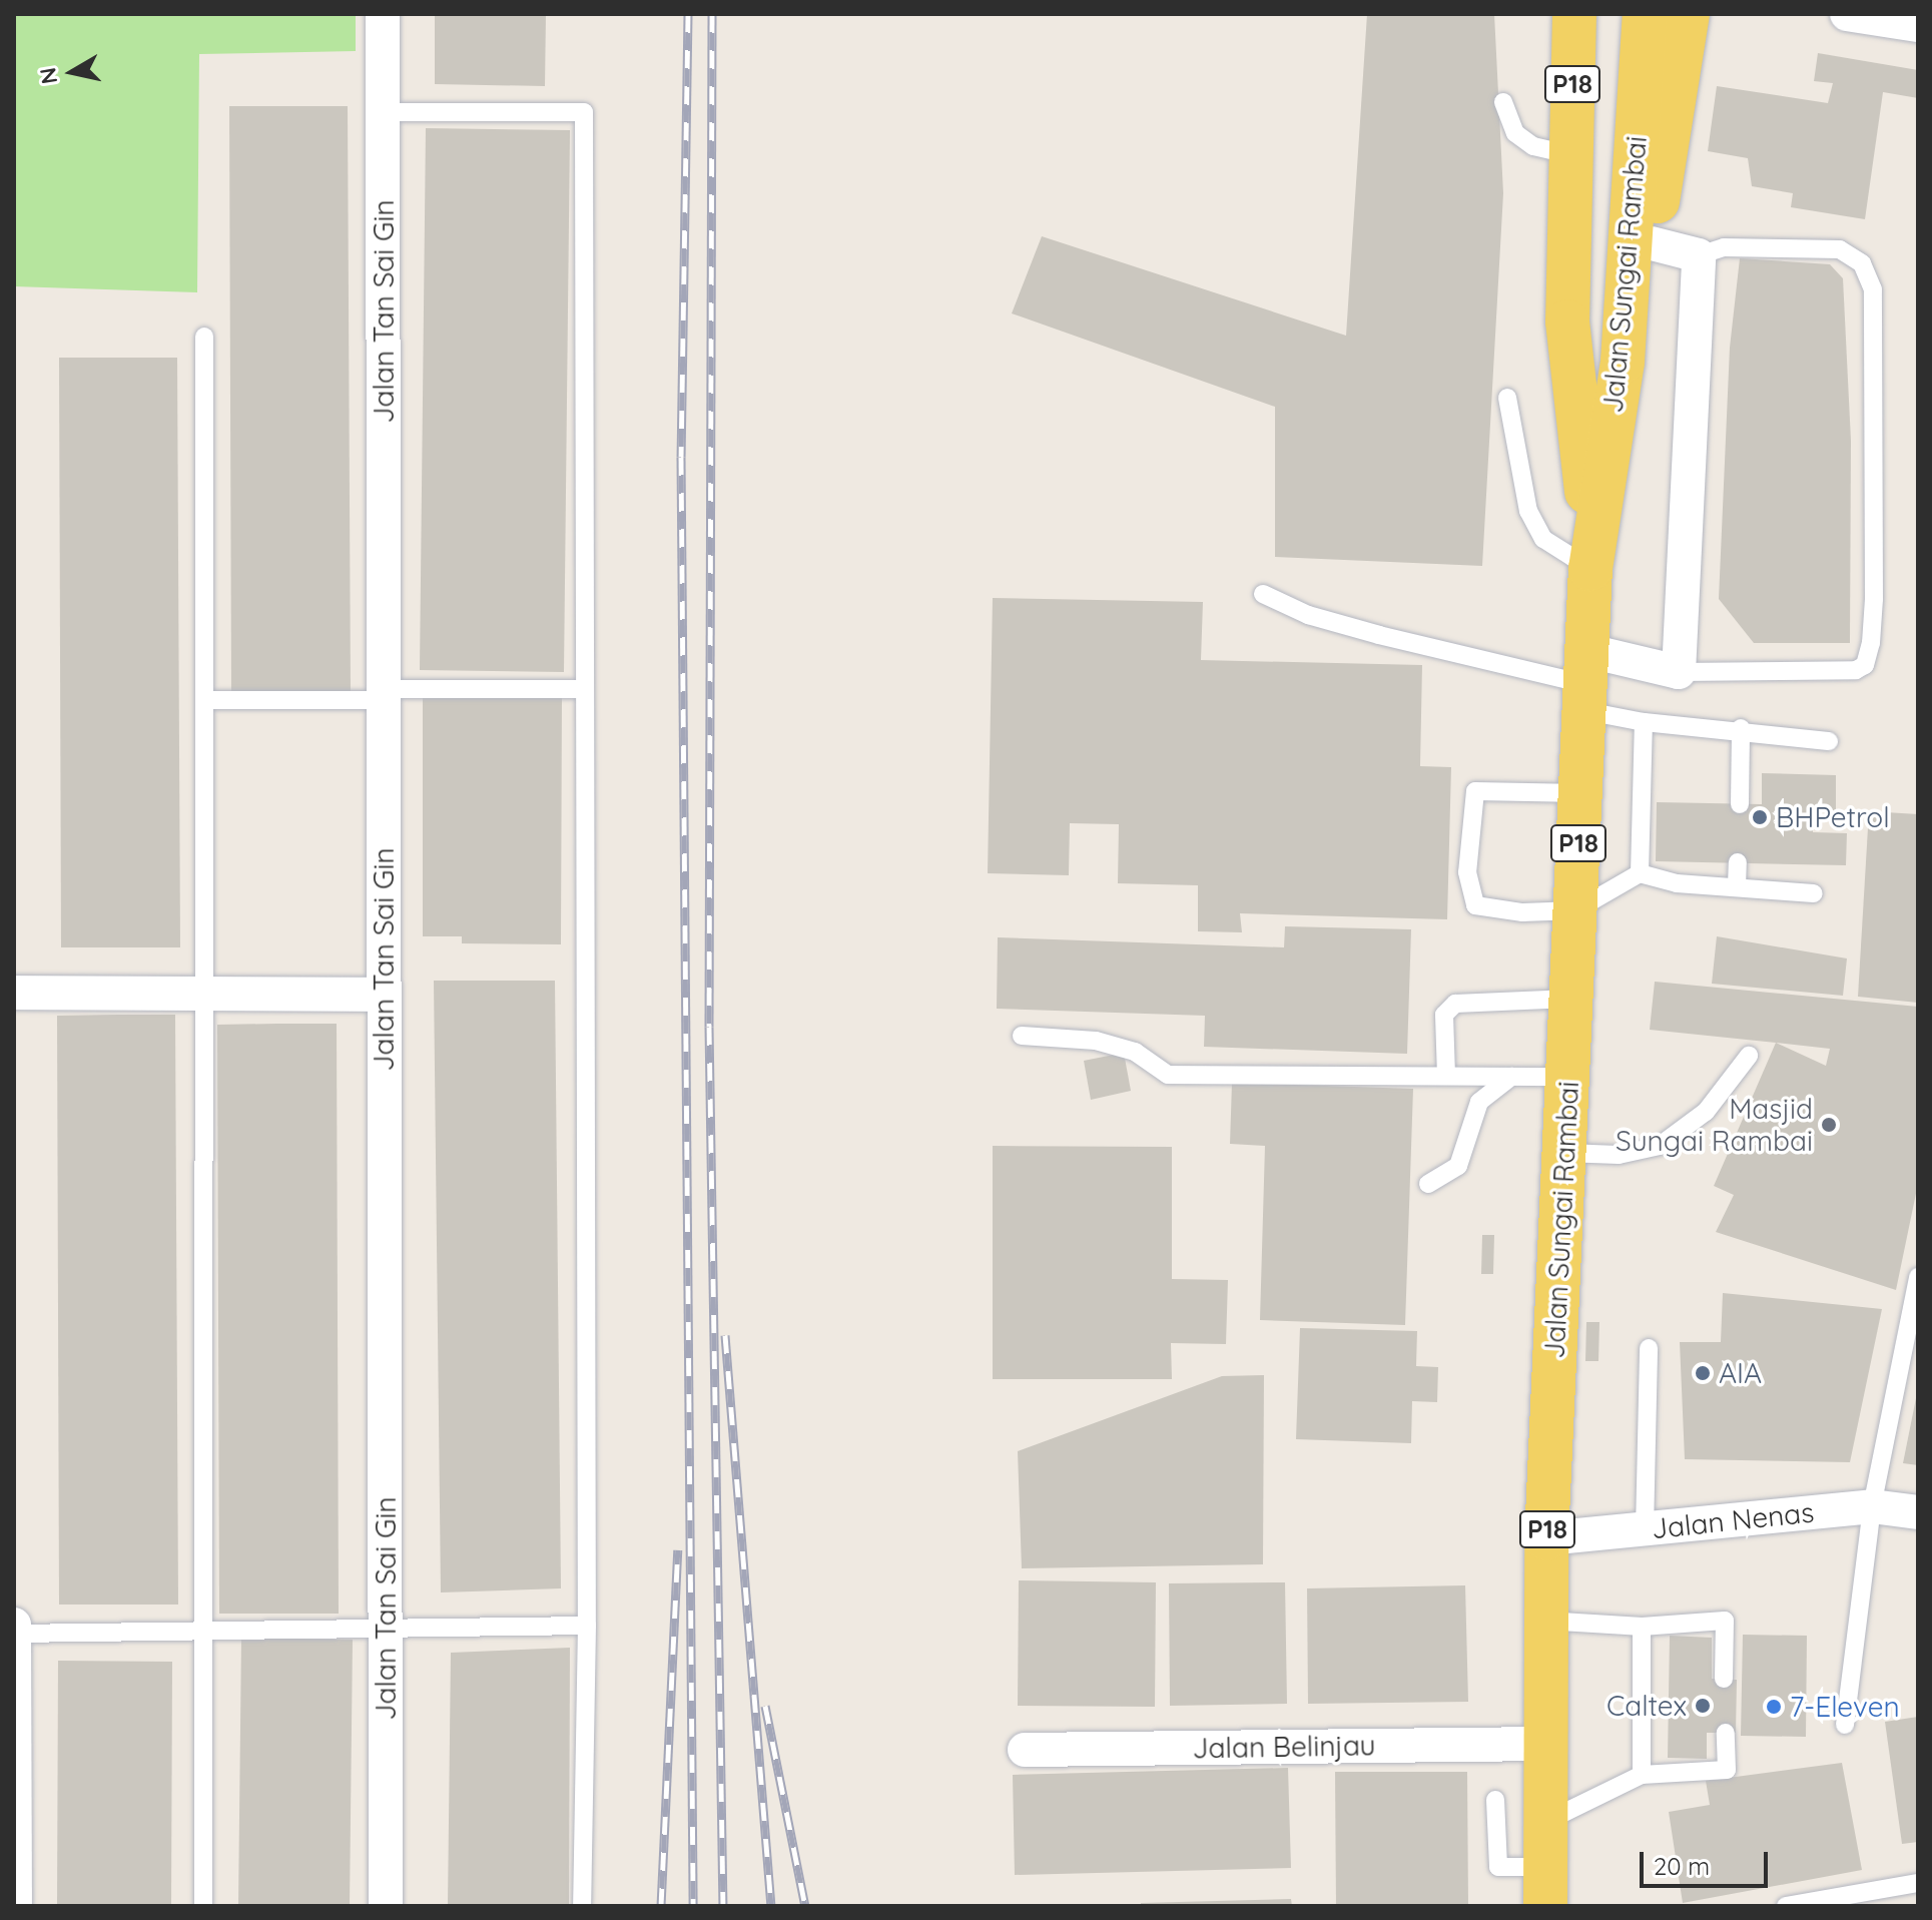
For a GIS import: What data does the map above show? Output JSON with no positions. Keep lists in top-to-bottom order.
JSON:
{
  "streets": {
    "main road": ["P18", "Jalan Sungai Rambai"],
    "street": ["Jalan Tan Sai Gin", "Jalan Nenas", "Jalan Belinjau"]
  },
  "crossings": [
    ["Jalan Sungai Rambai", "Jalan Nenas"],
    ["Jalan Sungai Rambai", "Jalan Belinjau"]
  ],
  "places": [
    "BHPetrol",
    "Masjid Sungai Rambai",
    "AIA",
    "Caltex",
    "7-Eleven"
  ],
  "scale_bar": "20 m",
  "north": "left"
}
